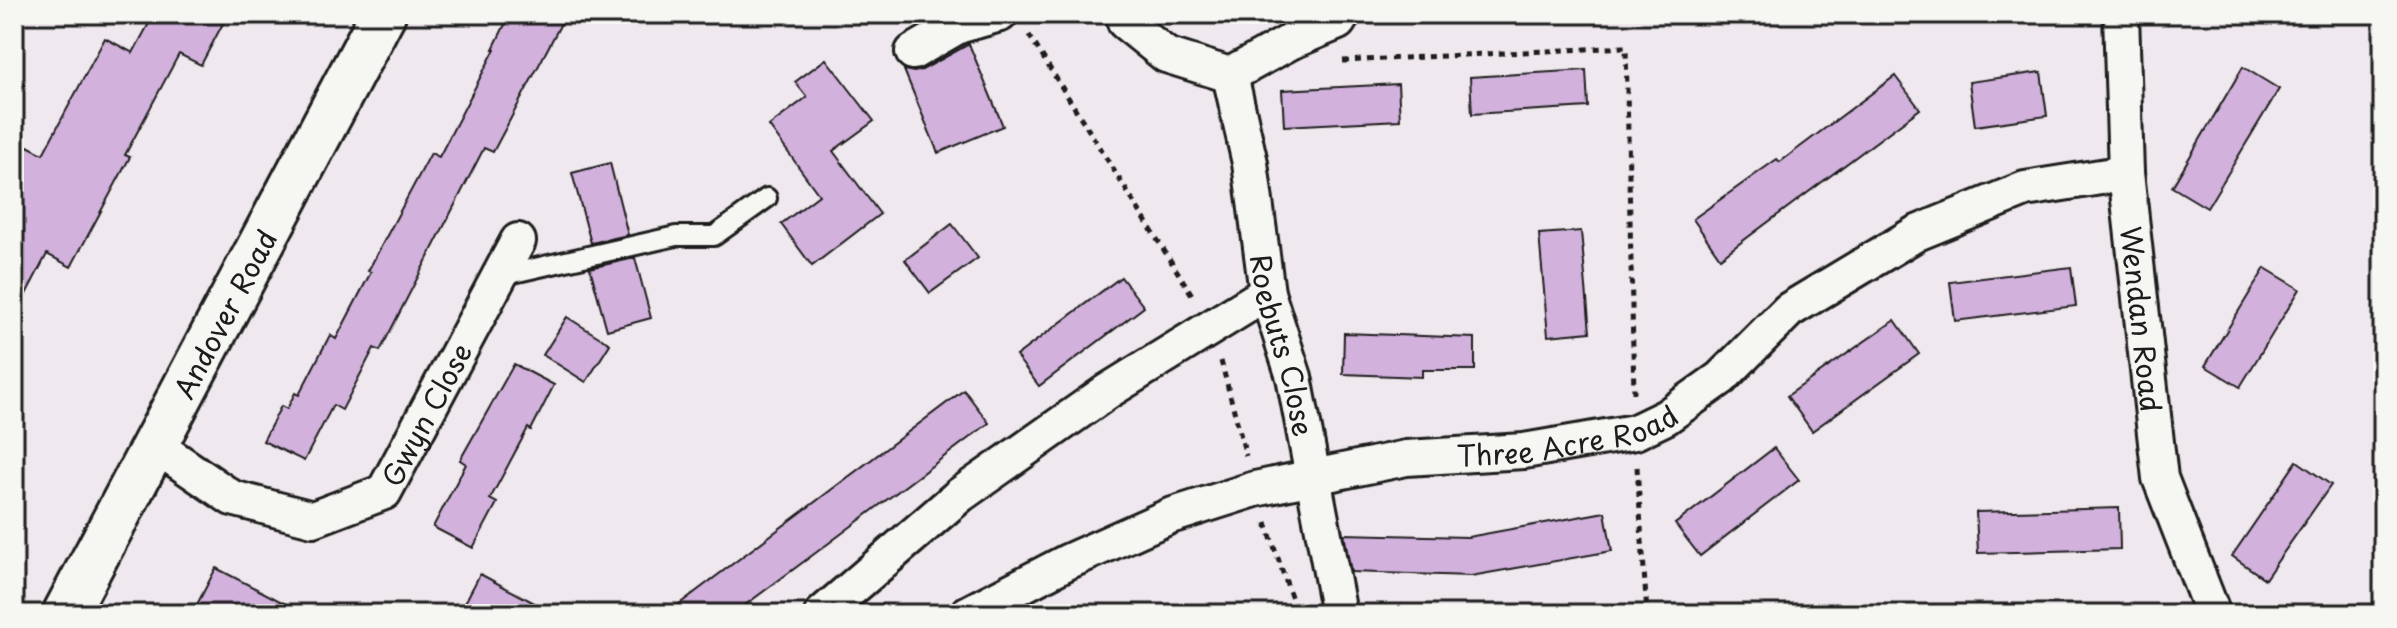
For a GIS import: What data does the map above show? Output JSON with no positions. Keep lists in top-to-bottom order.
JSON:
{
  "streets": {
    "main road": ["Andover Road"],
    "street": [
      "Wendan Road",
      "Roebuts Close",
      "Gwyn Close",
      "Three Acre Road"
    ]
  },
  "crossings": [
    ["Andover Road", "Gwyn Close"],
    ["Wendan Road", "Three Acre Road"],
    ["Roebuts Close", "Three Acre Road"]
  ]
}
